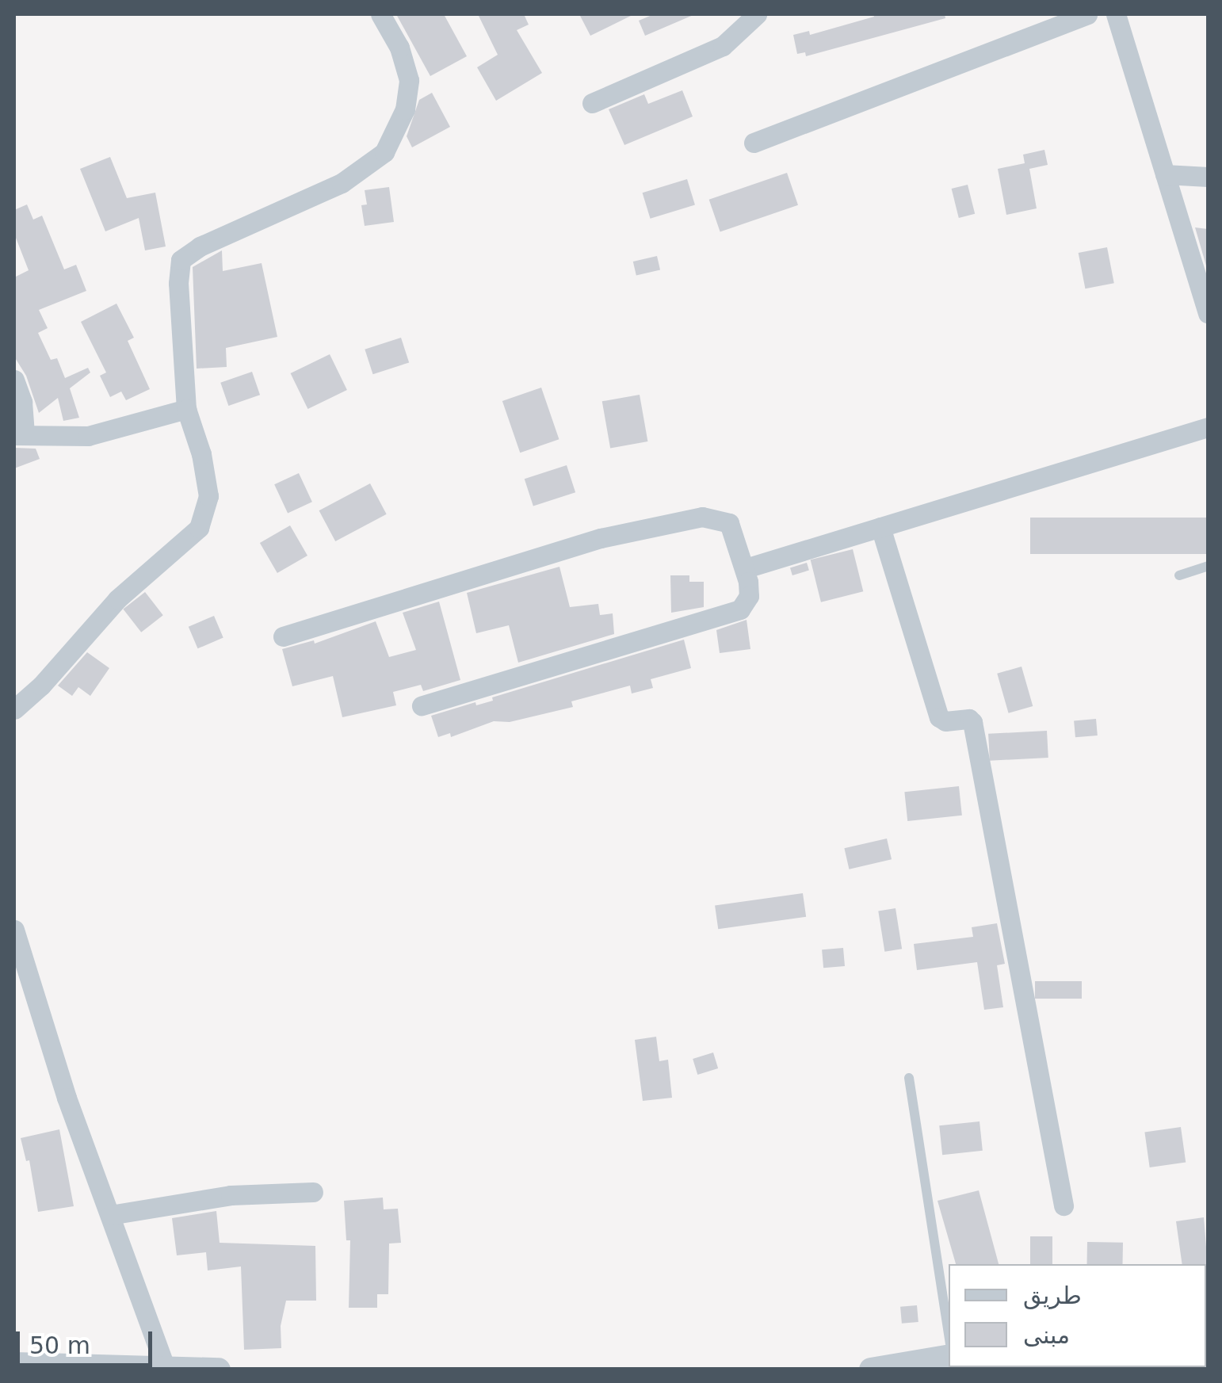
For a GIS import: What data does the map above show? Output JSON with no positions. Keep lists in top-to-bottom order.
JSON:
{
  "legend": ["طريق", "مبنى"],
  "scale_bar": "50 m"
}
